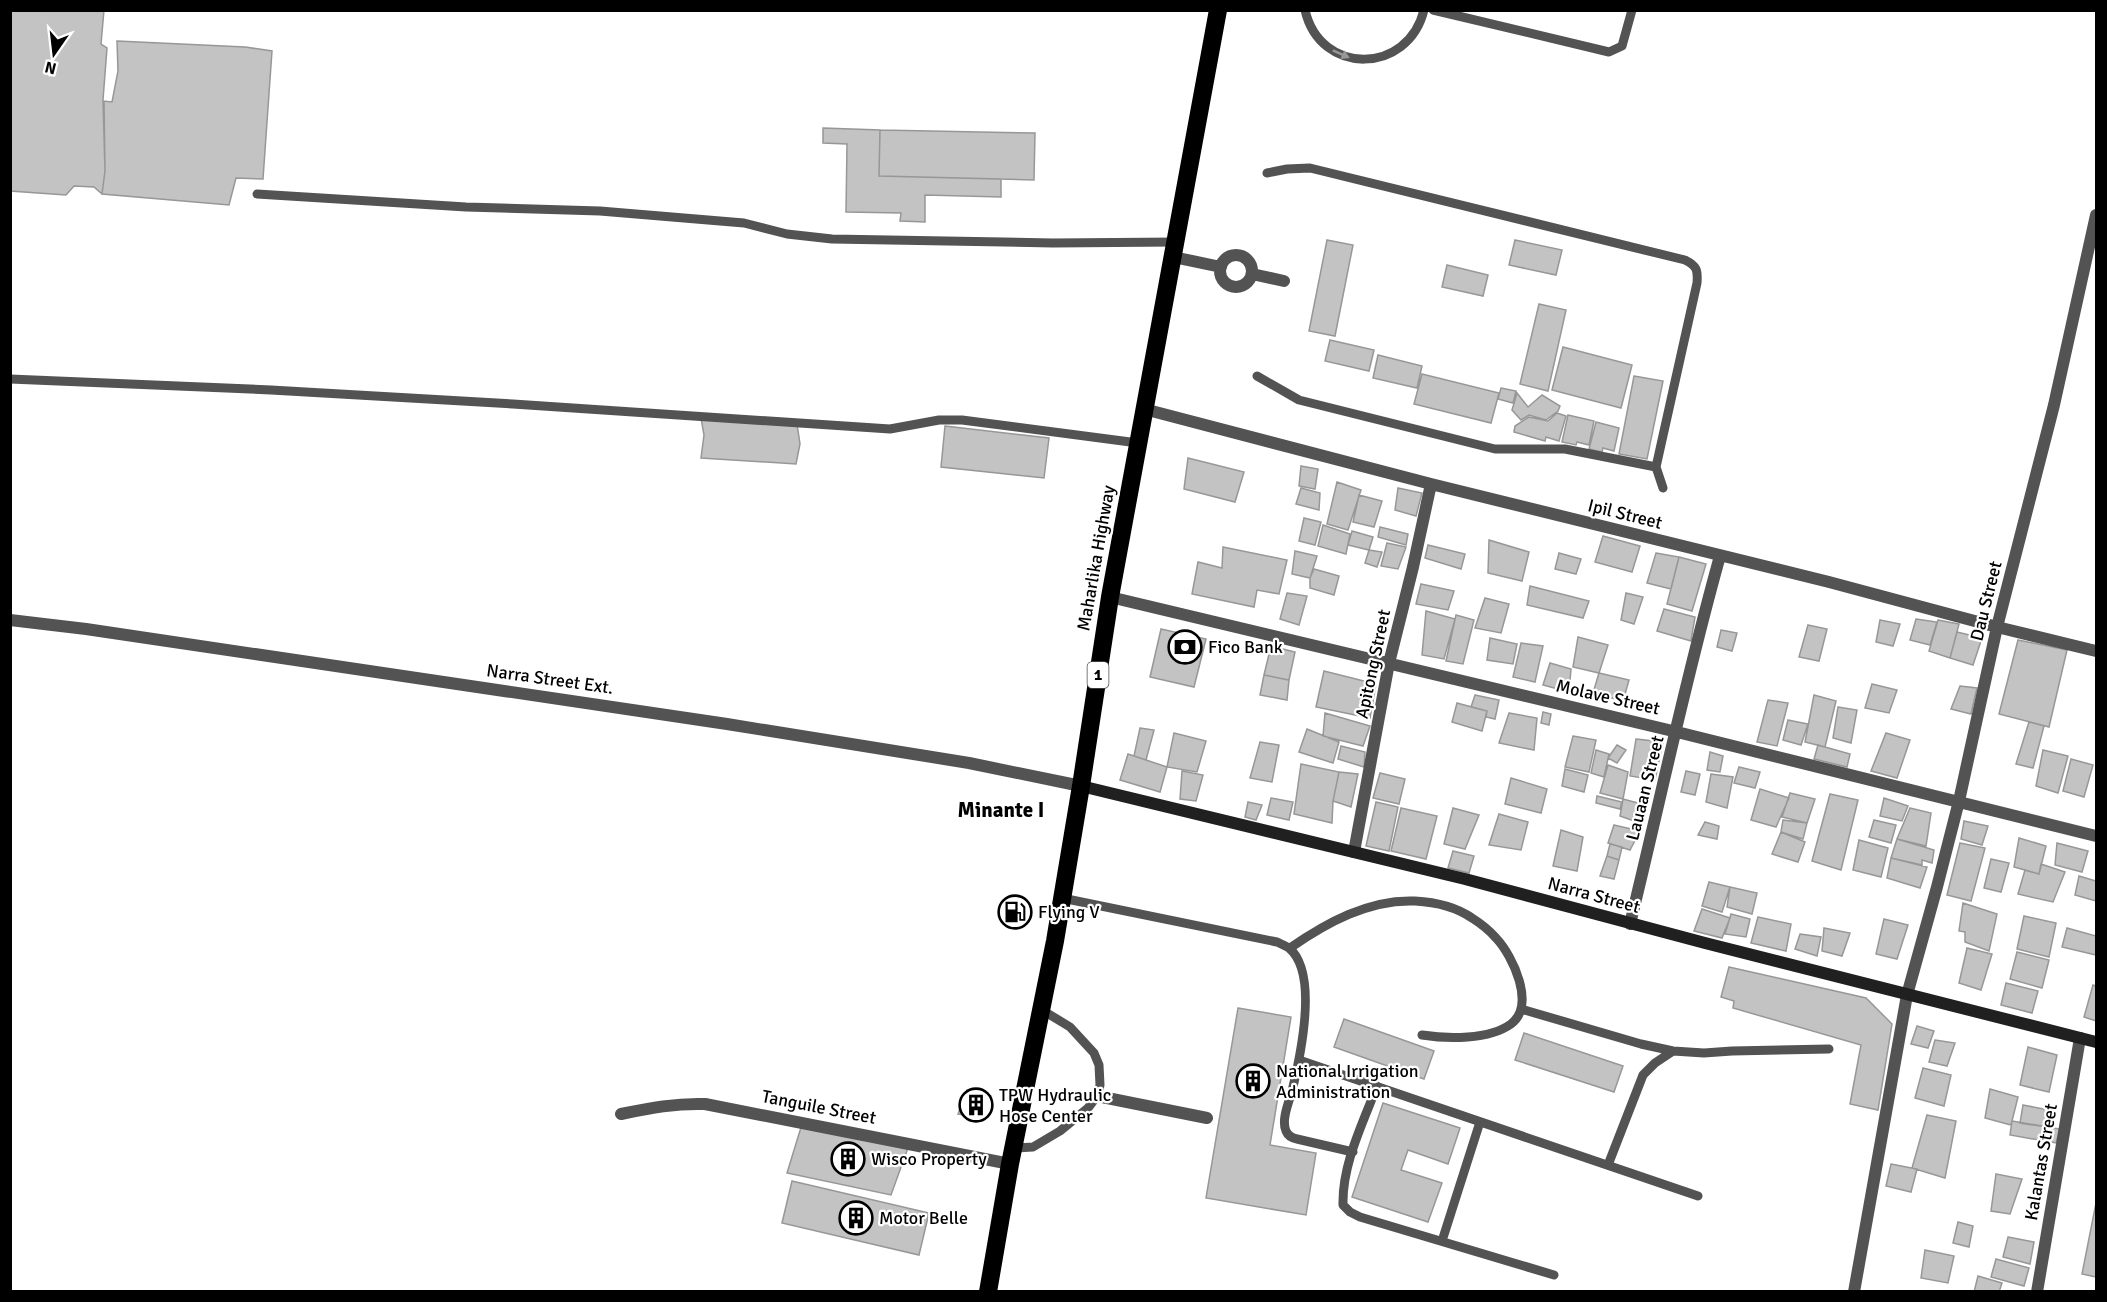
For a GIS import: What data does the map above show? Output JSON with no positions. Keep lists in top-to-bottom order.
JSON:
{
  "streets": {
    "highway": ["Maharlika Highway", "1"],
    "street": [
      "Ipil Street",
      "Dau Street",
      "Apitong Street",
      "Narra Street Ext.",
      "Molave Street",
      "Lauaan Street",
      "Narra Street",
      "Tanguile Street",
      "Kalantas Street"
    ]
  },
  "crossings": [
    ["Ipil Street", "Maharlika Highway"],
    ["Ipil Street", "Dau Street"],
    ["Ipil Street", "Apitong Street"],
    ["Ipil Street", "Lauaan Street"],
    ["Maharlika Highway", "Narra Street Ext."],
    ["Maharlika Highway", "Molave Street"],
    ["Maharlika Highway", "Narra Street"],
    ["Maharlika Highway", "Tanguile Street"],
    ["Dau Street", "Molave Street"],
    ["Dau Street", "Narra Street"],
    ["Apitong Street", "Molave Street"],
    ["Apitong Street", "Narra Street"],
    ["Narra Street Ext.", "Narra Street"],
    ["Molave Street", "Lauaan Street"],
    ["Lauaan Street", "Narra Street"],
    ["Narra Street", "Kalantas Street"]
  ],
  "districts": ["Minante I"],
  "places": {
    "bank": ["Fico Bank"],
    "fuel station": ["Flying V"],
    "building": [
      "National Irrigation Administration",
      "TPW Hydraulic Hose Center",
      "Wisco Property",
      "Motor Belle"
    ]
  },
  "north": "bottom"
}
